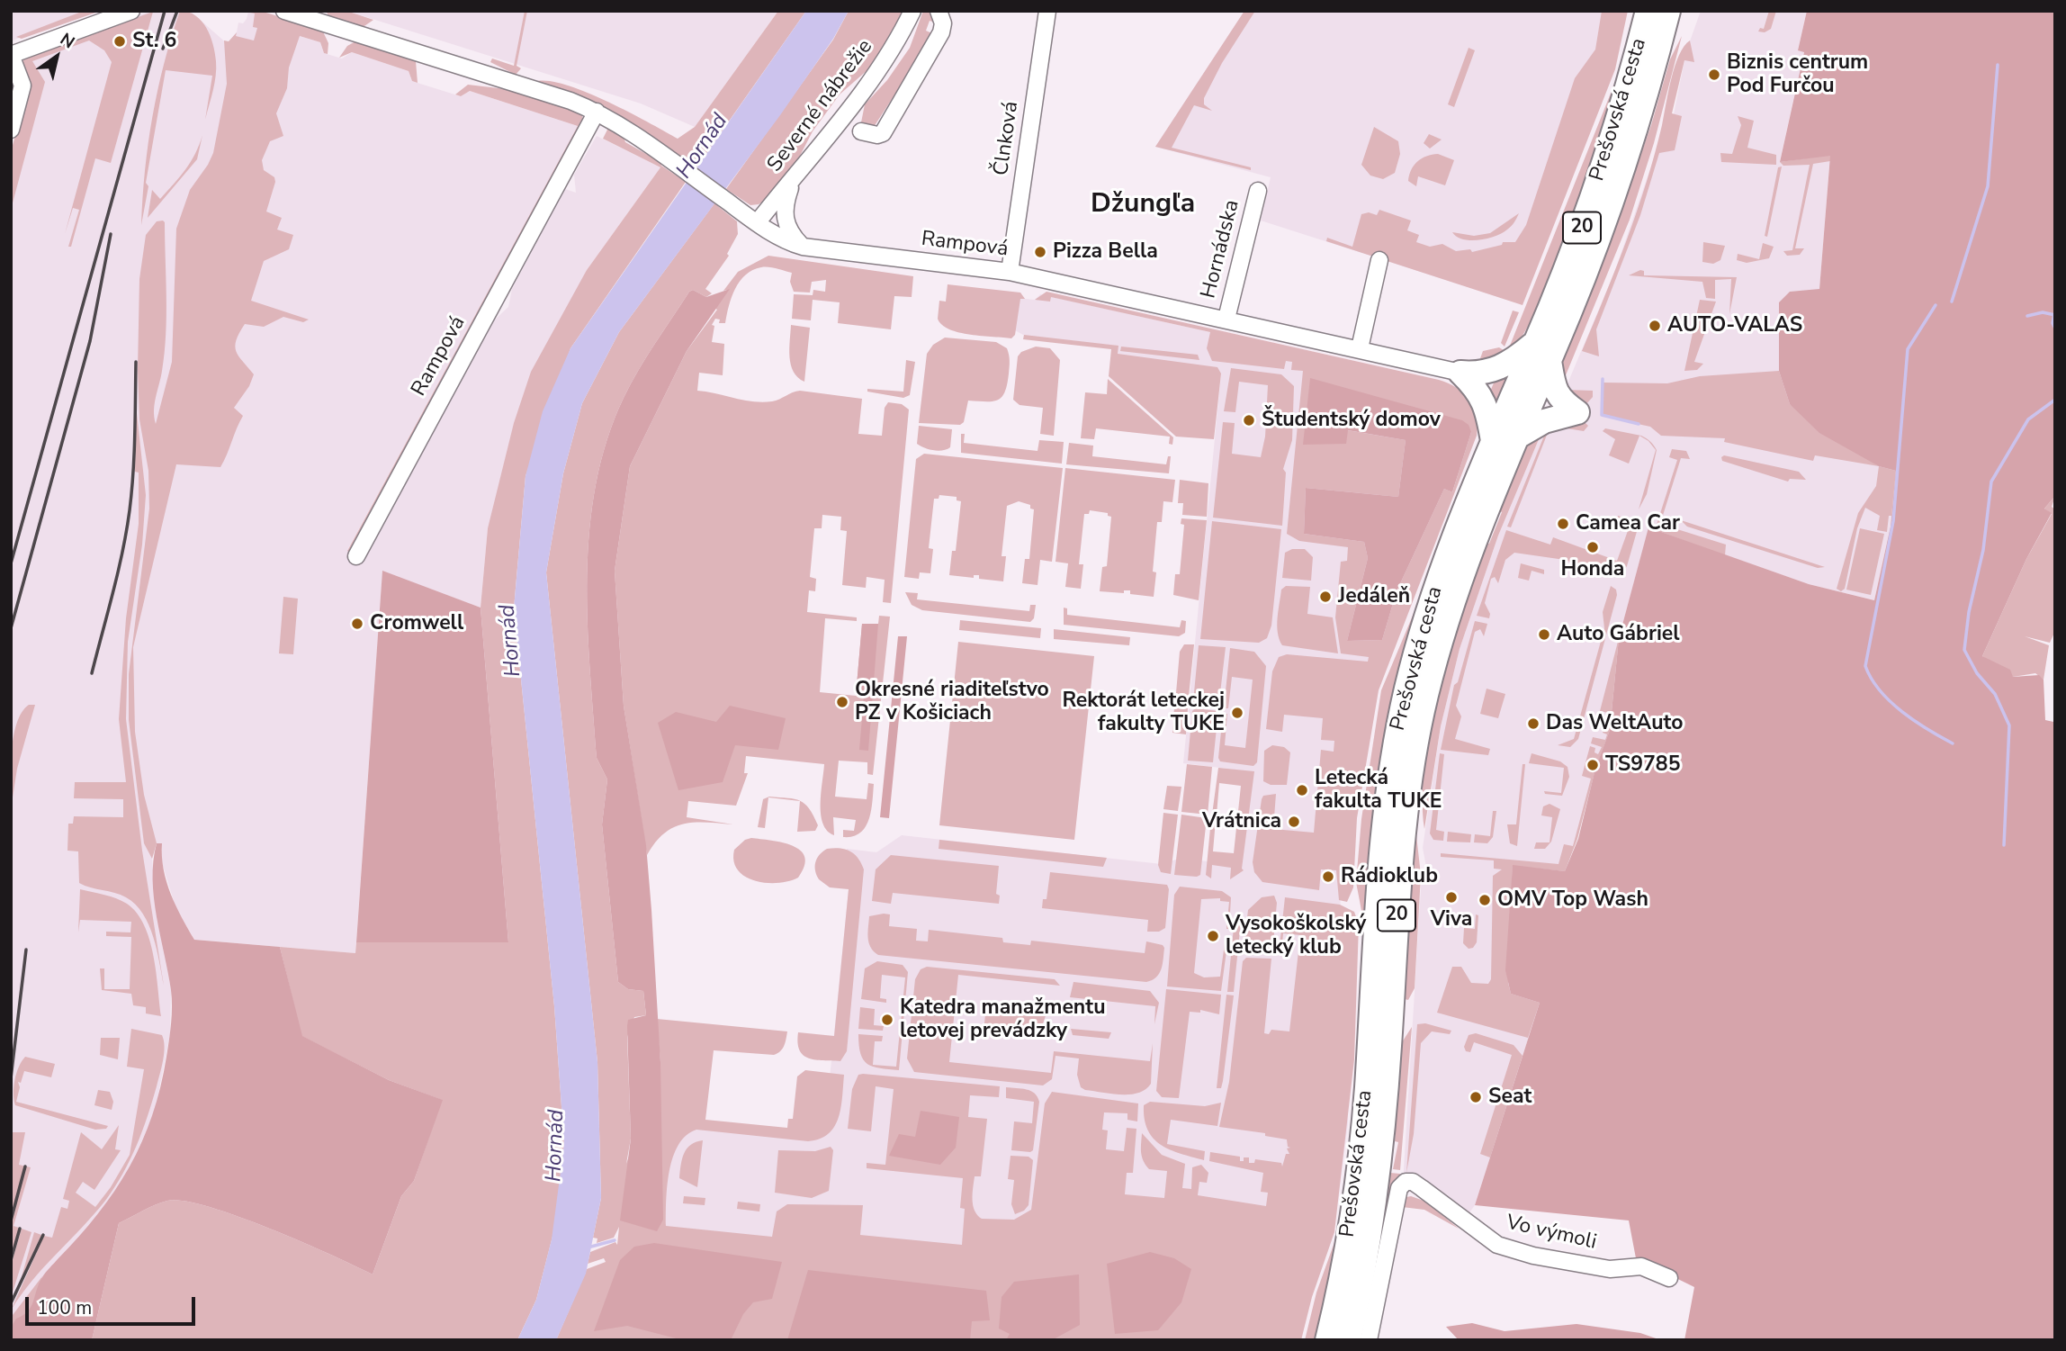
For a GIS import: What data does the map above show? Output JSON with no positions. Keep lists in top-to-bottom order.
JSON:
{
  "streets": {
    "highway": ["Prešovská cesta", "20"],
    "street": [
      "Severné nábrežie",
      "Člnková",
      "Rampová",
      "Hornádska",
      "Vo výmoli"
    ]
  },
  "crossings": [
    ["Severné nábrežie", "Rampová"],
    ["Prešovská cesta", "Vo výmoli"],
    ["Člnková", "Rampová"],
    ["Rampová", "Hornádska"]
  ],
  "districts": ["Džungľa"],
  "water": ["Hornád"],
  "places": [
    "St. 6",
    "Biznis centrum Pod Furčou",
    "Pizza Bella",
    "AUTO-VALAS",
    "Študentský domov",
    "Camea Car",
    "Honda",
    "Jedáleň",
    "Cromwell",
    "Auto Gábriel",
    "Okresné riaditeľstvo PZ v Košiciach",
    "Rektorát leteckej fakulty TUKE",
    "Das WeltAuto",
    "TS9785",
    "Letecká fakulta TUKE",
    "Vrátnica",
    "Rádioklub",
    "Viva",
    "OMV Top Wash",
    "Vysokoškolský letecký klub",
    "Katedra manažmentu letovej prevádzky",
    "Seat"
  ],
  "scale_bar": "100 m",
  "north": "top right"
}
